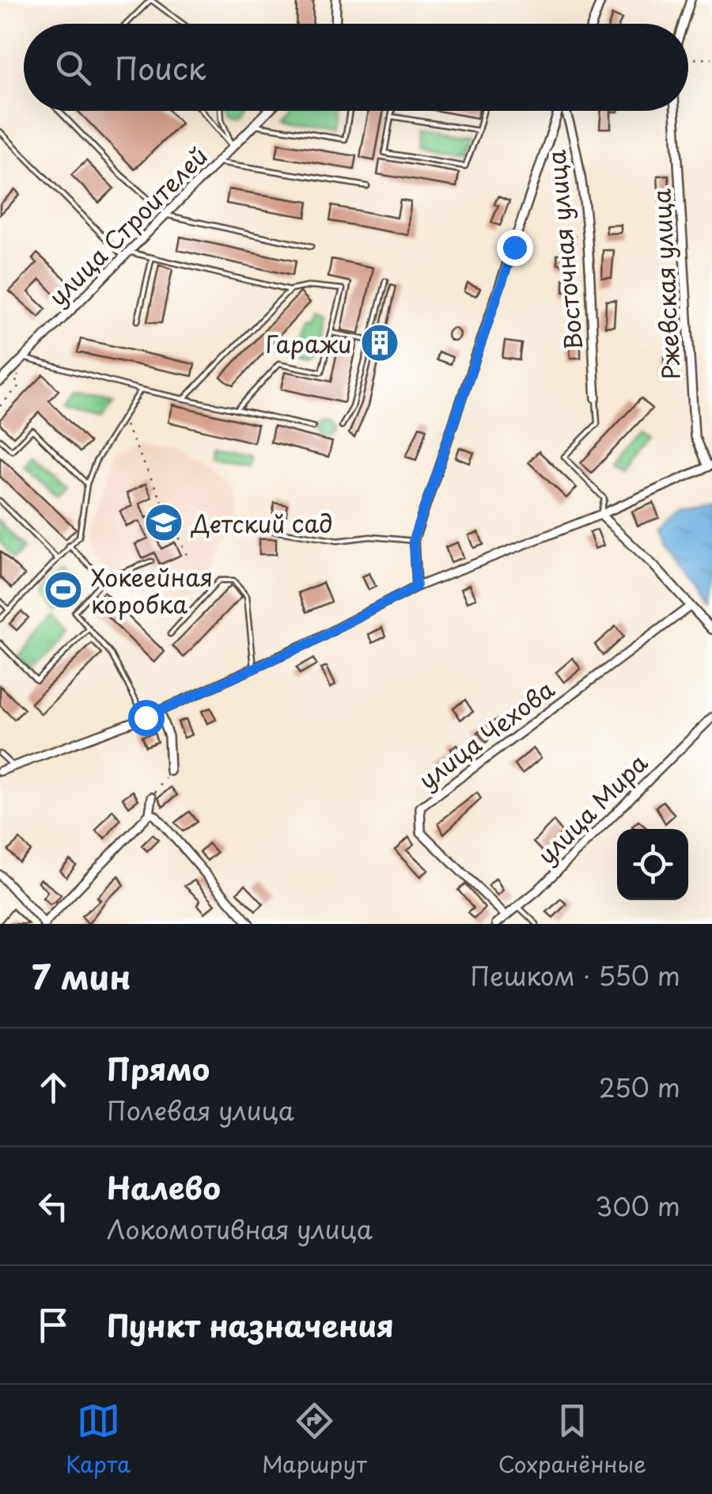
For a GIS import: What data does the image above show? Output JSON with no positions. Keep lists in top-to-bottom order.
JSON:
{
  "streets": {
    "street": [
      "улица Строителей",
      "Восточная улица",
      "Ржевская улица",
      "улица Чехова",
      "улица Мира"
    ]
  },
  "crossings": [
    ["улица Чехова", "улица Мира"]
  ],
  "places": {
    "building": ["Гаражи"],
    "school or university": ["Детский сад"],
    "sports": ["Хокеейная коробка"]
  },
  "page": {
    "search": "Поиск",
    "heading": ["7 мин", "Пешком · 550 m"],
    "list": [
      ["Прямо", "Полевая улица", "250 m"],
      ["Налево", "Локомотивная улица", "300 m"],
      "Пункт назначения"
    ],
    "nav": ["Карта", "Маршрут", "Сохранённые"]
  }
}
